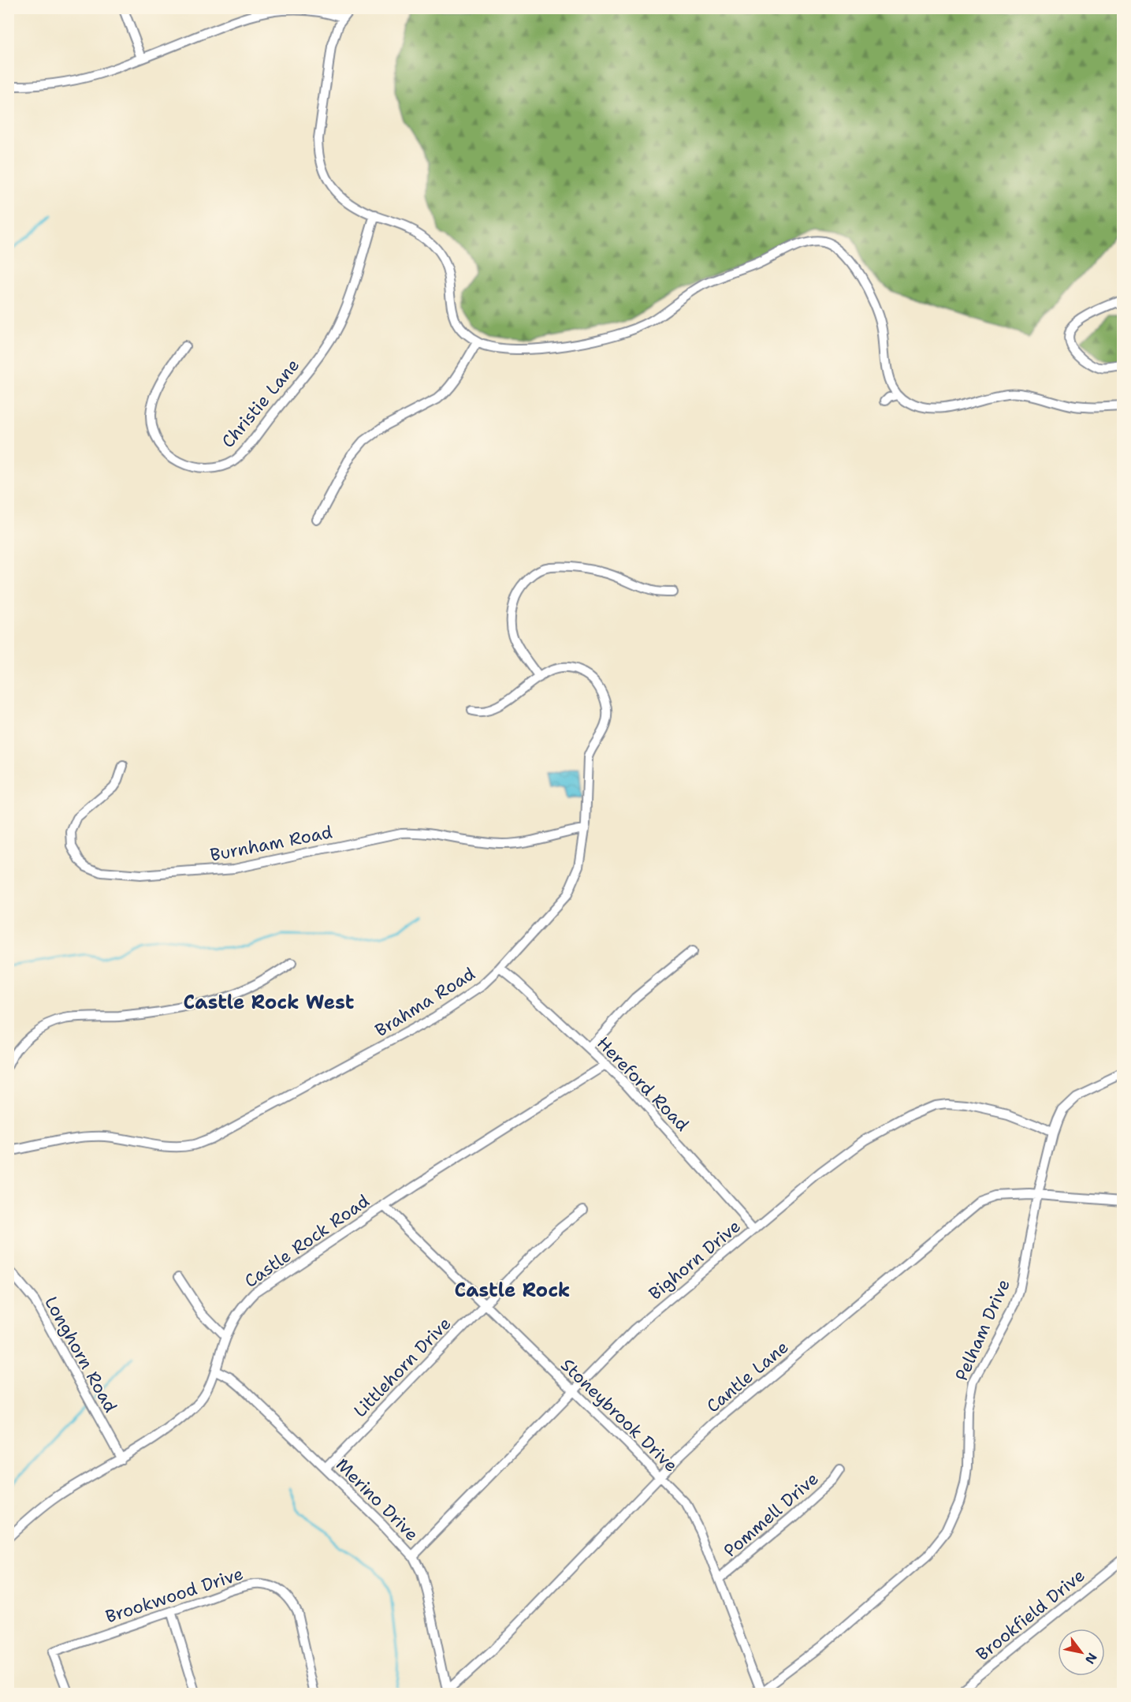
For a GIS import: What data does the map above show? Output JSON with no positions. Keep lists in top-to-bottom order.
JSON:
{
  "streets": {
    "street": [
      "Christie Lane",
      "Burnham Road",
      "Brahma Road",
      "Hereford Road",
      "Castle Rock Road",
      "Bighorn Drive",
      "Pelham Drive",
      "Longhorn Road",
      "Littlehorn Drive",
      "Cantle Lane",
      "Stoneybrook Drive",
      "Merino Drive",
      "Pommell Drive",
      "Brookwood Drive",
      "Brookfield Drive"
    ]
  },
  "crossings": [
    ["Burnham Road", "Brahma Road"],
    ["Brahma Road", "Hereford Road"],
    ["Hereford Road", "Castle Rock Road"],
    ["Hereford Road", "Bighorn Drive"],
    ["Castle Rock Road", "Longhorn Road"],
    ["Castle Rock Road", "Stoneybrook Drive"],
    ["Castle Rock Road", "Merino Drive"],
    ["Bighorn Drive", "Pelham Drive"],
    ["Bighorn Drive", "Stoneybrook Drive"],
    ["Bighorn Drive", "Merino Drive"],
    ["Pelham Drive", "Cantle Lane"],
    ["Pelham Drive", "Stoneybrook Drive"],
    ["Littlehorn Drive", "Stoneybrook Drive"],
    ["Littlehorn Drive", "Merino Drive"],
    ["Cantle Lane", "Stoneybrook Drive"],
    ["Cantle Lane", "Merino Drive"],
    ["Stoneybrook Drive", "Pommell Drive"]
  ],
  "districts": ["Castle Rock West", "Castle Rock"],
  "north": "bottom right"
}
